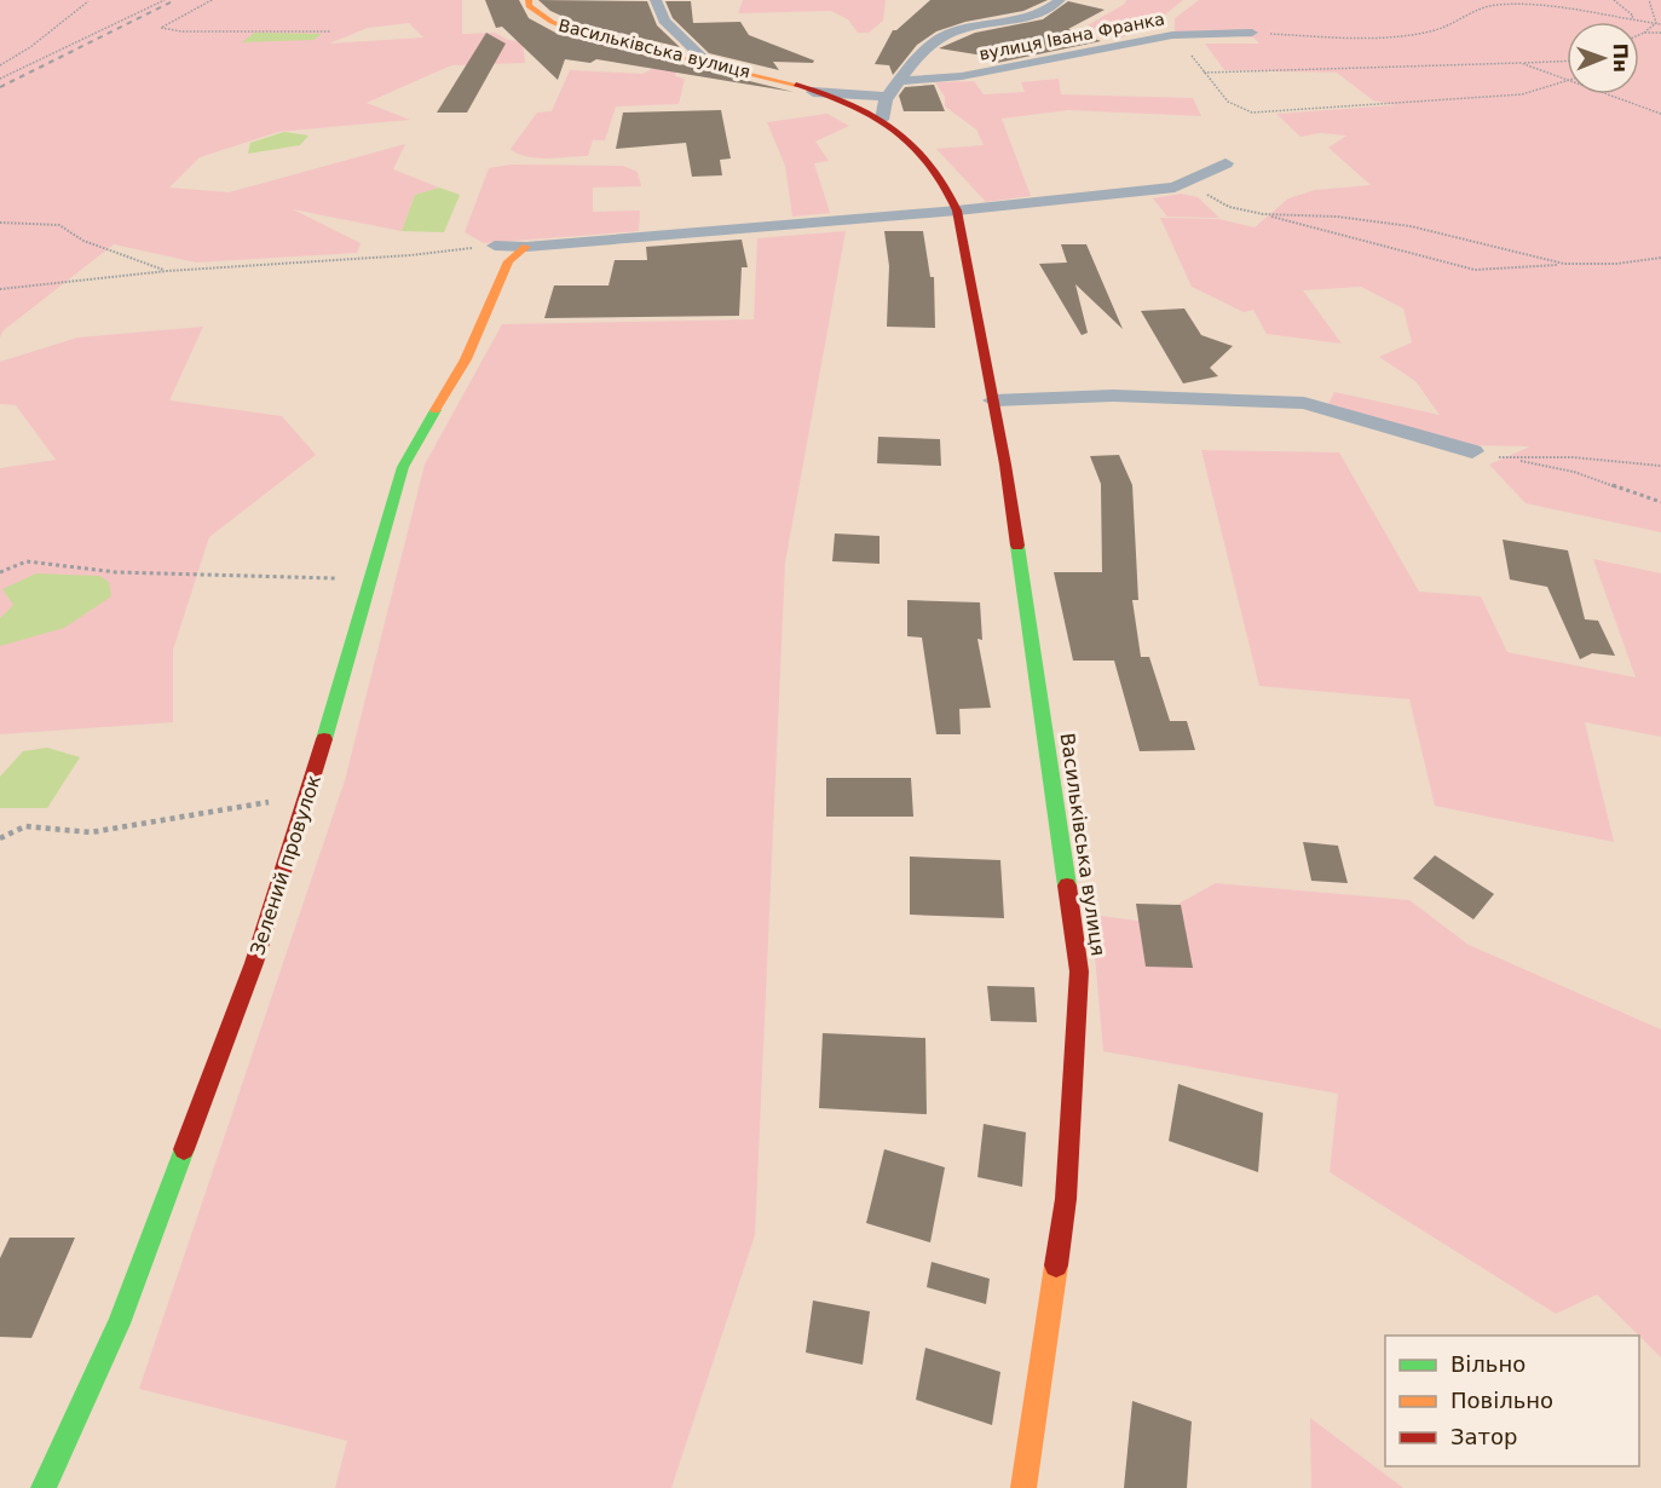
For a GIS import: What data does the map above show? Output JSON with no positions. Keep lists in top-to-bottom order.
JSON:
{
  "streets": {
    "street": ["вулиця Івана Франка", "Васильківська вулиця", "Зелений провулок"]
  },
  "legend": ["Вільно", "Повільно", "Затор"],
  "north": "right"
}
